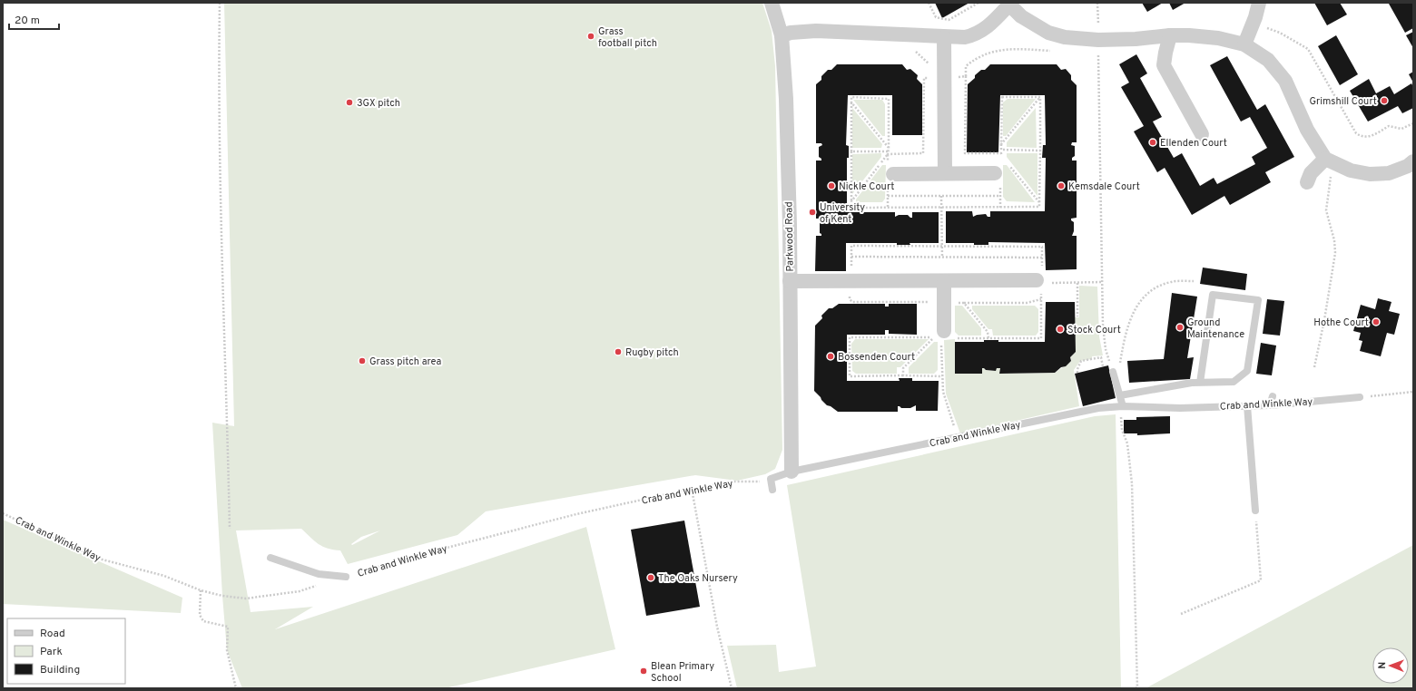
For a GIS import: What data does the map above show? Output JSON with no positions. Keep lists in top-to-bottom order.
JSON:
{
  "streets": {
    "street": ["Parkwood Road"],
    "lane": ["Crab and Winkle Way"]
  },
  "crossings": [
    ["Parkwood Road", "Crab and Winkle Way"]
  ],
  "places": [
    "Grass football pitch",
    "Grimshill Court",
    "3GX pitch",
    "Ellenden Court",
    "Nickle Court",
    "Kemsdale Court",
    "University of Kent",
    "Hothe Court",
    "Ground Maintenance",
    "Stock Court",
    "Rugby pitch",
    "Bossenden Court",
    "Grass pitch area",
    "The Oaks Nursery",
    "Blean Primary School"
  ],
  "legend": ["Road", "Park", "Building"],
  "scale_bar": "20 m",
  "north": "left"
}
